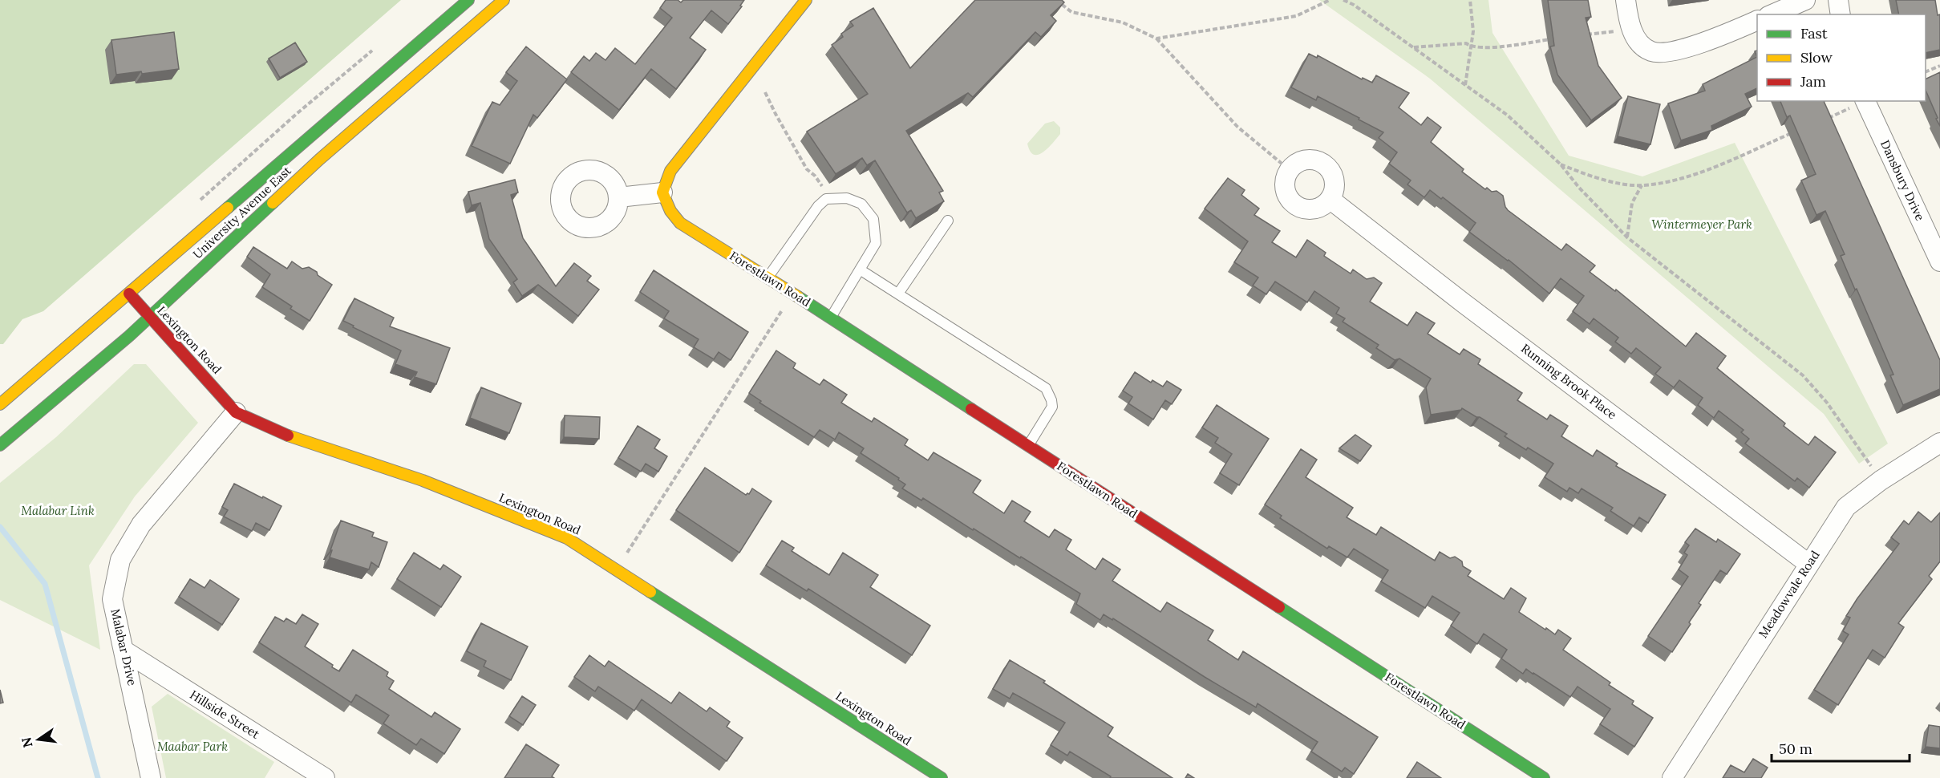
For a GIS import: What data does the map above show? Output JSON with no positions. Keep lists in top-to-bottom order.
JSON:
{
  "streets": {
    "street": [
      "Dansbury Drive",
      "University Avenue East",
      "Forestlawn Road",
      "Lexington Road",
      "Running Brook Place",
      "Meadowvale Road",
      "Malabar Drive",
      "Hillside Street"
    ]
  },
  "crossings": [
    ["University Avenue East", "Lexington Road"],
    ["Lexington Road", "Malabar Drive"],
    ["Running Brook Place", "Meadowvale Road"],
    ["Malabar Drive", "Hillside Street"]
  ],
  "parks": ["Wintermeyer Park", "Malabar Link", "Maabar Park"],
  "legend": ["Fast", "Slow", "Jam"],
  "scale_bar": "50 m",
  "north": "left"
}
